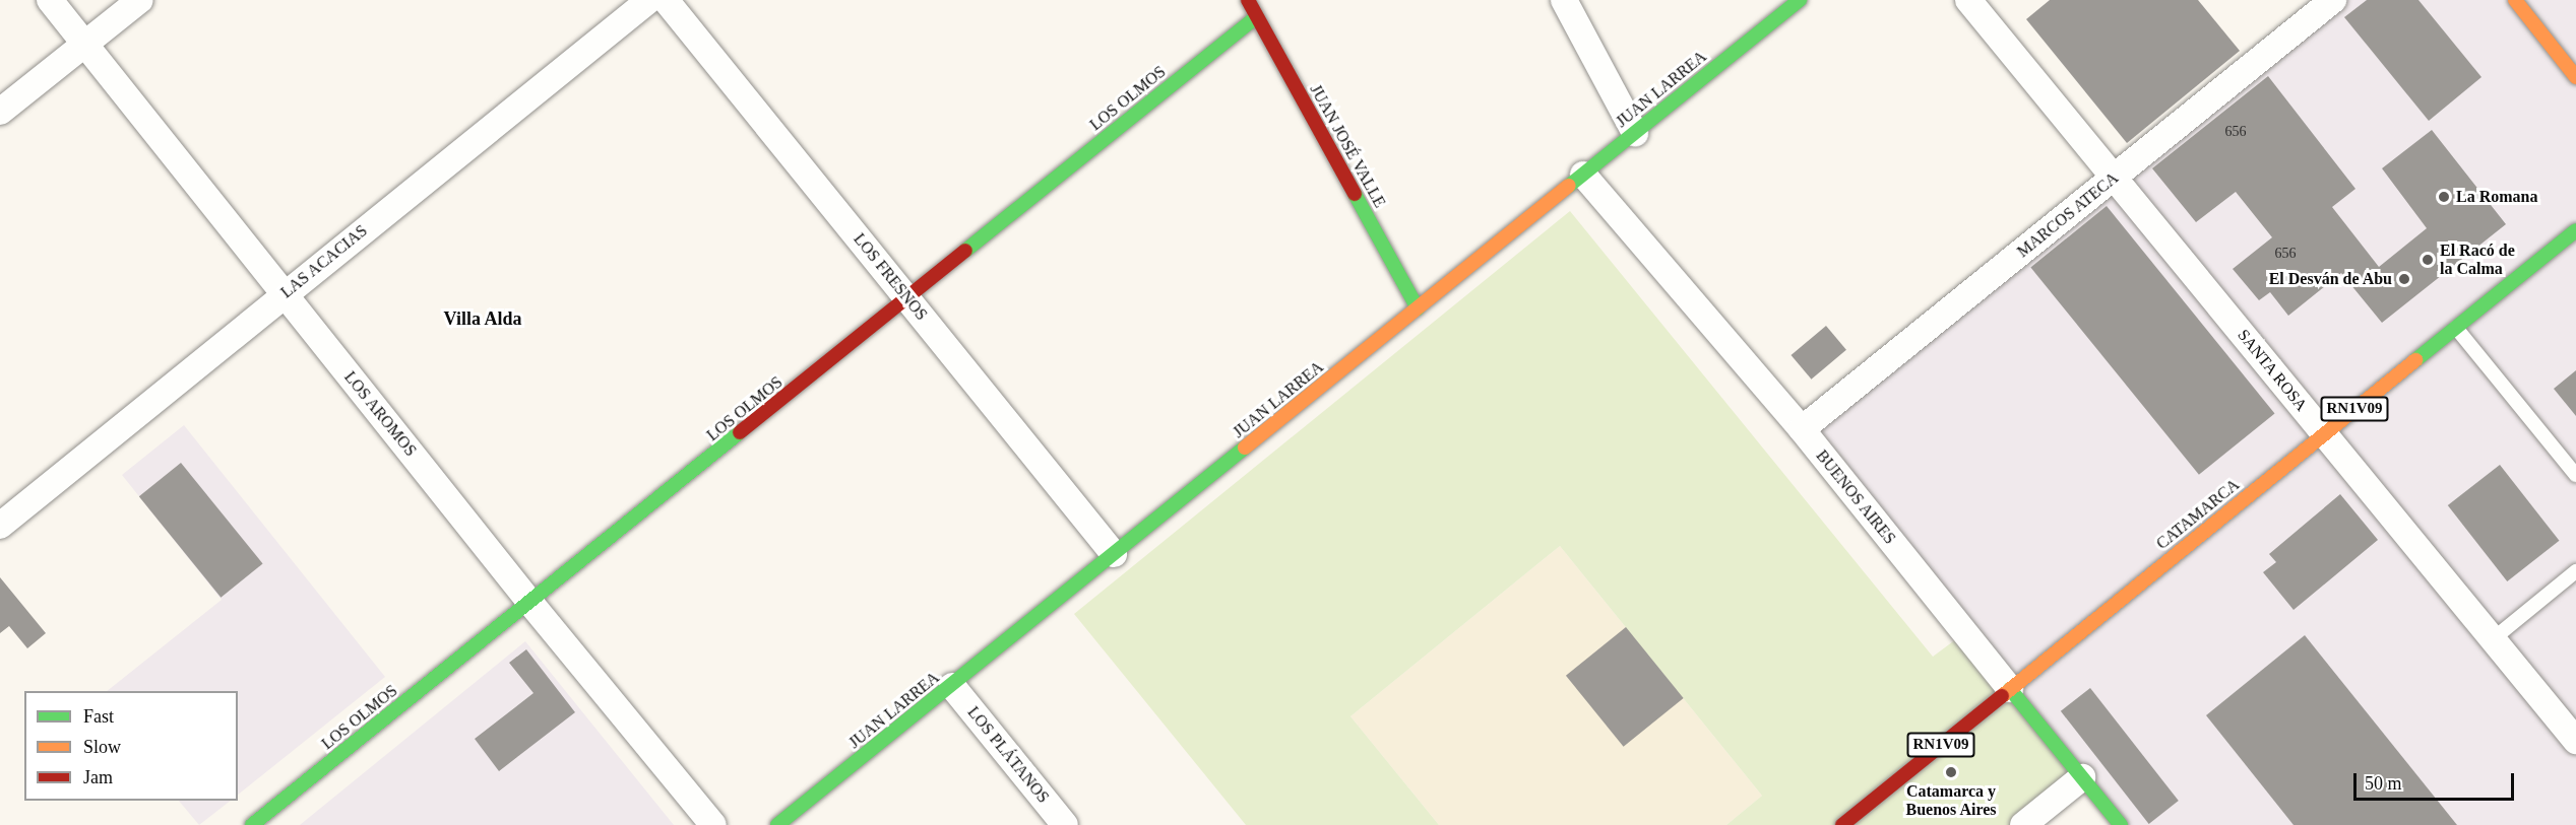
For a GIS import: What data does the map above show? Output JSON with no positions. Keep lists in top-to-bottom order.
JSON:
{
  "streets": {
    "street": [
      "JUAN LARREA",
      "LOS OLMOS",
      "JUAN JOSÉ VALLE",
      "MARCOS ATECA",
      "LAS ACACIAS",
      "LOS FRESNOS",
      "SANTA ROSA",
      "RN1V09",
      "LOS AROMOS",
      "BUENOS AIRES",
      "CATAMARCA",
      "LOS PLÁTANOS"
    ]
  },
  "crossings": [
    ["JUAN LARREA", "JUAN JOSÉ VALLE"],
    ["JUAN LARREA", "LOS FRESNOS"],
    ["JUAN LARREA", "BUENOS AIRES"],
    ["JUAN LARREA", "LOS PLÁTANOS"],
    ["LOS OLMOS", "JUAN JOSÉ VALLE"],
    ["LOS OLMOS", "LOS FRESNOS"],
    ["LOS OLMOS", "LOS AROMOS"],
    ["MARCOS ATECA", "SANTA ROSA"],
    ["MARCOS ATECA", "BUENOS AIRES"],
    ["LAS ACACIAS", "LOS AROMOS"],
    ["SANTA ROSA", "CATAMARCA"],
    ["BUENOS AIRES", "CATAMARCA"]
  ],
  "districts": ["Villa Alda"],
  "places": [
    "La Romana",
    "El Racó de la Calma",
    "El Desván de Abu",
    "Catamarca y Buenos Aires"
  ],
  "house_numbers": ["656", "656"],
  "legend": ["Fast", "Slow", "Jam"],
  "scale_bar": "50 m"
}
